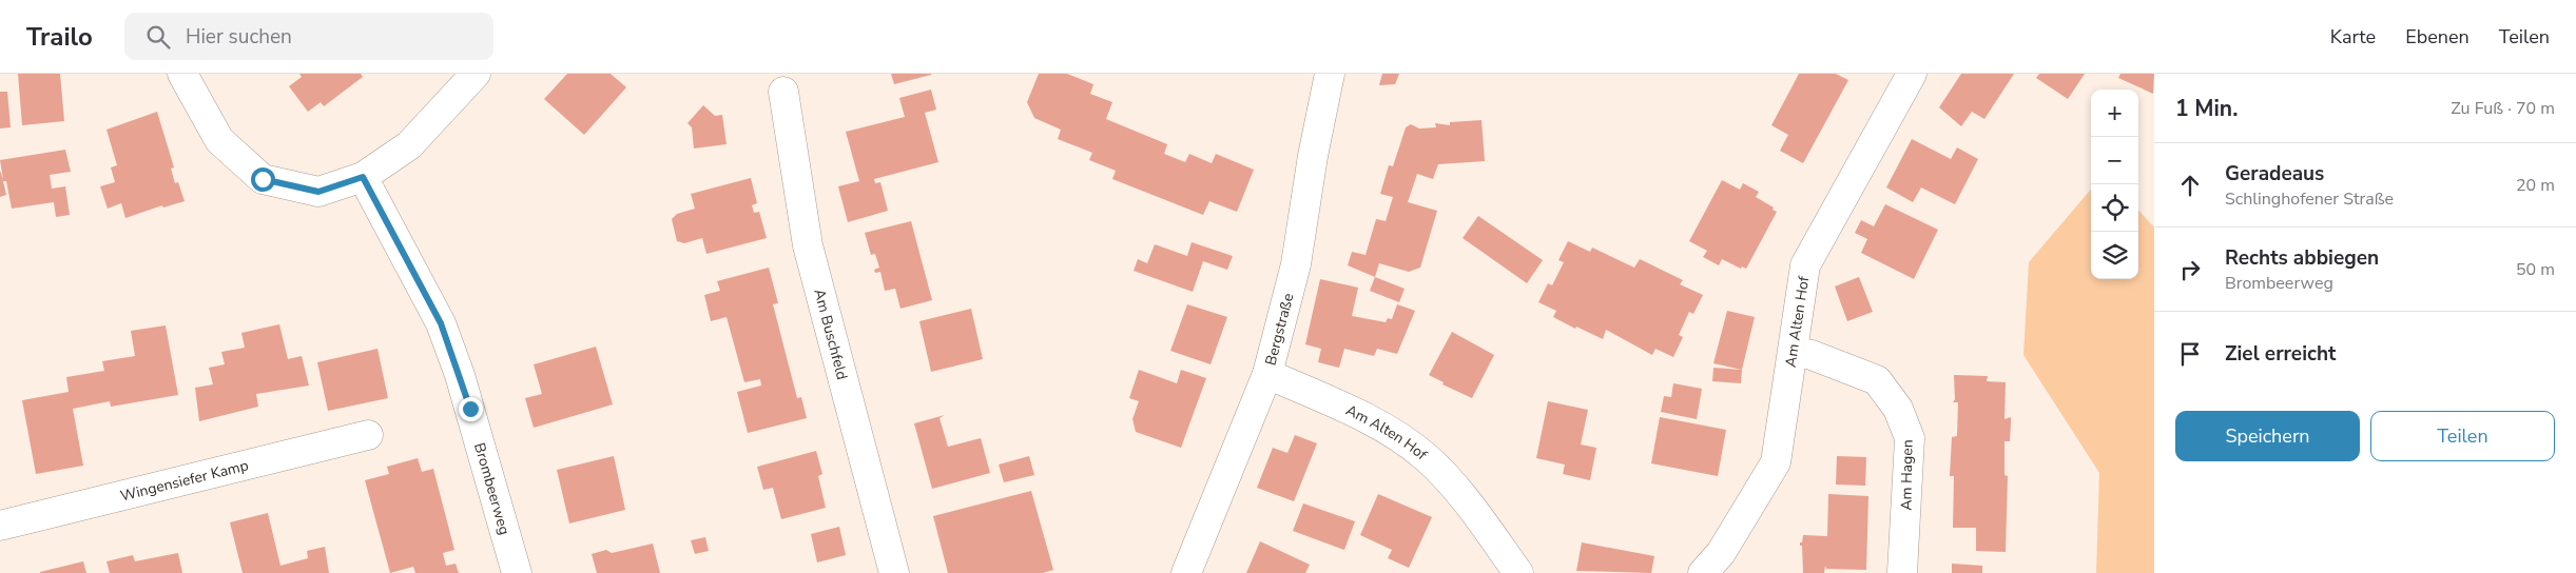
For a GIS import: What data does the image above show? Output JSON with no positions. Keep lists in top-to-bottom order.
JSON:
{
  "streets": {
    "street": [
      "Am Alten Hof",
      "Bergstraße",
      "Am Buschfeld",
      "Am Hagen",
      "Wingensiefer Kamp",
      "Brombeerweg"
    ]
  },
  "crossings": [
    ["Am Alten Hof", "Bergstraße"],
    ["Am Alten Hof", "Am Hagen"]
  ],
  "page": {
    "header": "Trailo",
    "search": "Hier suchen",
    "nav": ["Karte", "Ebenen", "Teilen"],
    "heading": ["1 Min.", "Zu Fuß · 70 m"],
    "map_buttons": ["+", "−"],
    "list": [
      ["Geradeaus", "Schlinghofener Straße", "20 m"],
      ["Rechts abbiegen", "Brombeerweg", "50 m"],
      "Ziel erreicht"
    ],
    "buttons": ["Speichern", "Teilen"]
  }
}
